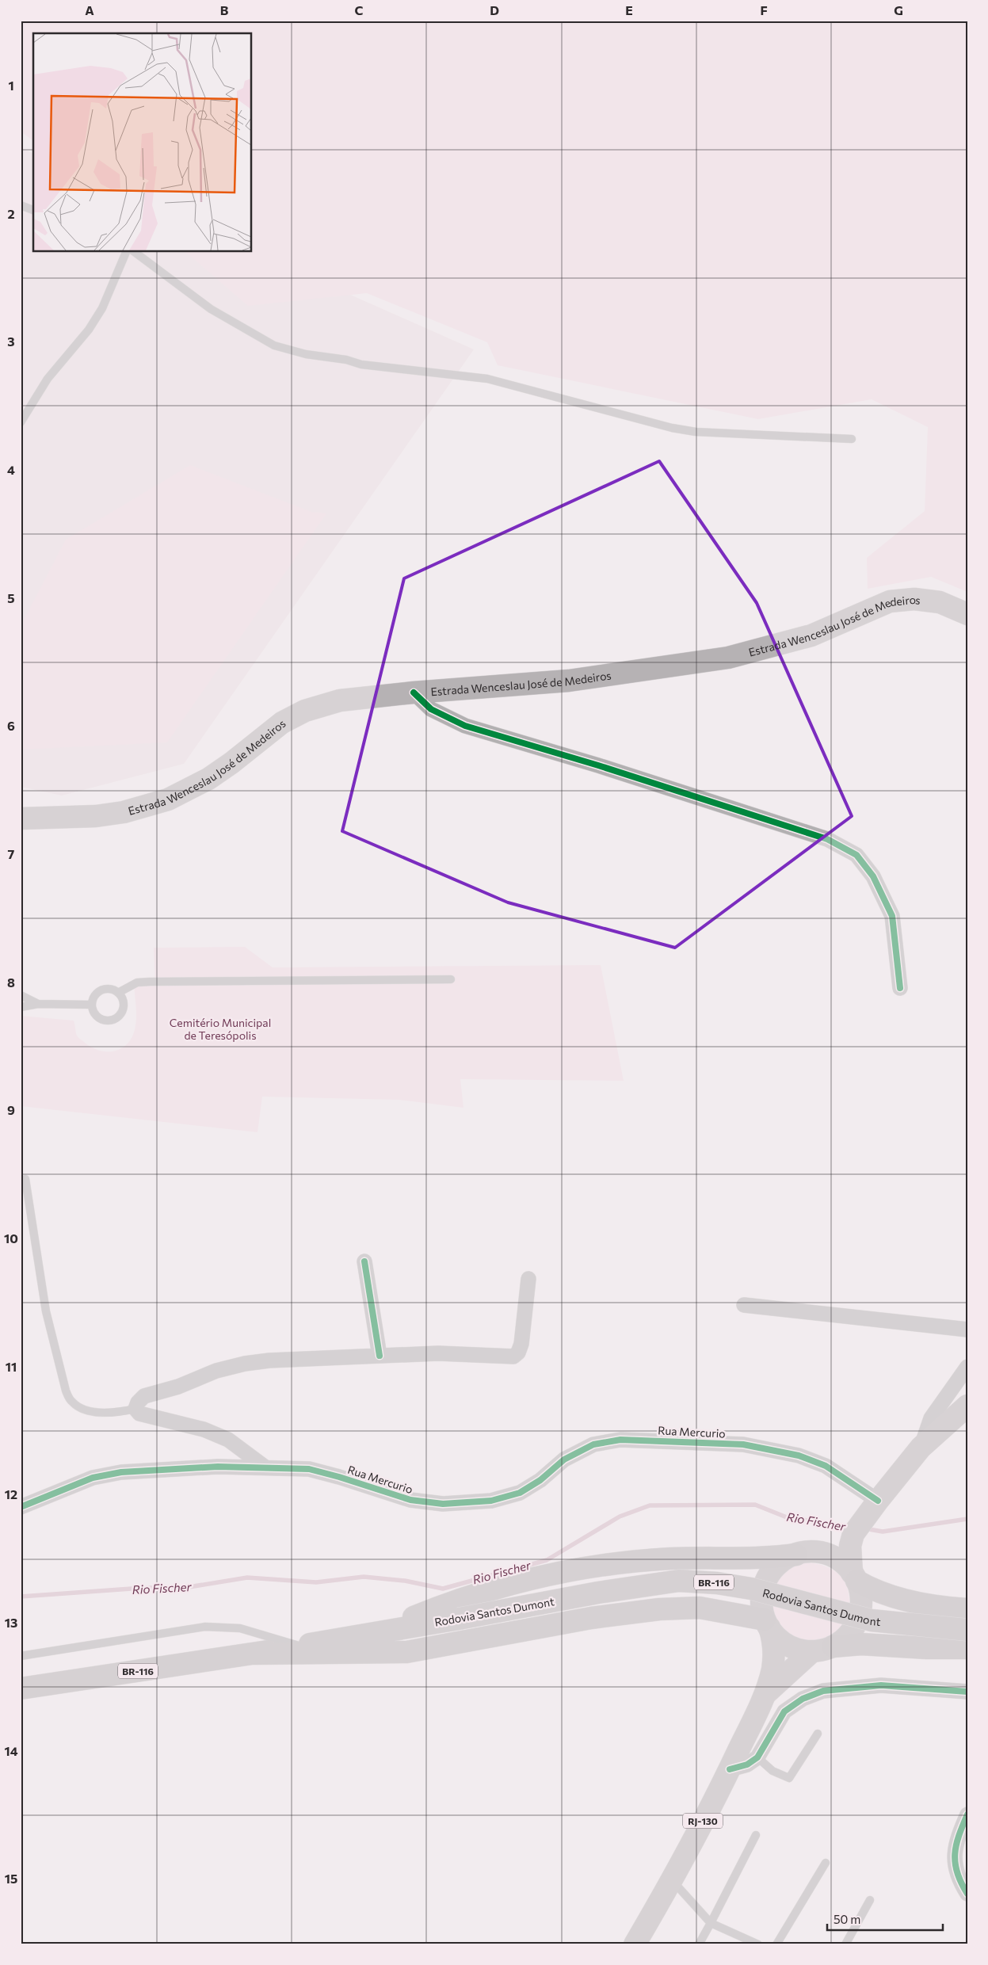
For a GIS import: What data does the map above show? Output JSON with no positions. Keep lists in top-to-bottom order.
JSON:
{
  "streets": {
    "highway": ["BR-116", "Rodovia Santos Dumont"],
    "main road": ["Estrada Wenceslau José de Medeiros", "RJ-130"],
    "street": ["Rua Mercurio"]
  },
  "water": ["Rio Fischer"],
  "parks": ["Cemitério Municipal de Teresópolis"],
  "scale_bar": "50 m",
  "grid": {
    "columns": [
      "A",
      "B",
      "C",
      "D",
      "E",
      "F",
      "G"
    ],
    "rows": [
      "1",
      "2",
      "3",
      "4",
      "5",
      "6",
      "7",
      "8",
      "9",
      "10",
      "11",
      "12",
      "13",
      "14",
      "15"
    ]
  }
}
